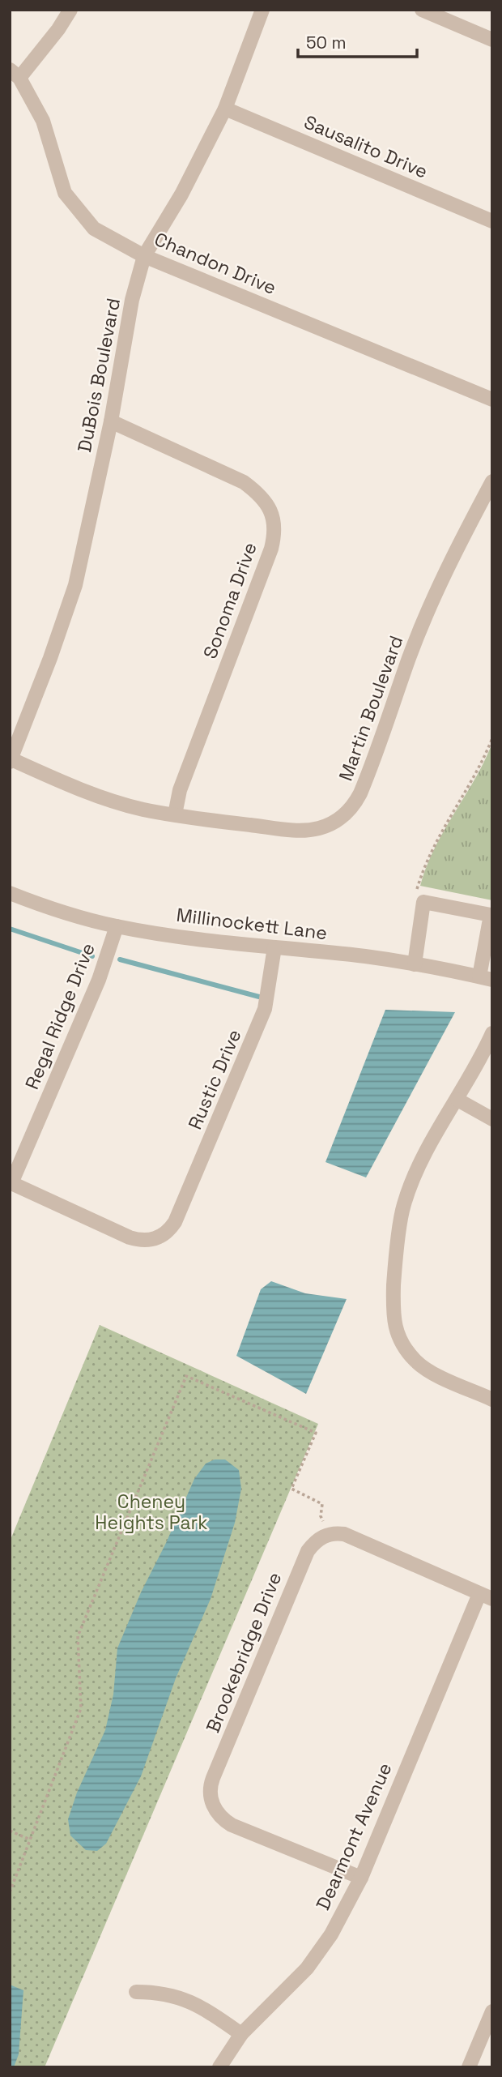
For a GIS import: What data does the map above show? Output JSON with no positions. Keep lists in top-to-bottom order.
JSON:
{
  "streets": {
    "street": [
      "Sausalito Drive",
      "Chandon Drive",
      "DuBois Boulevard",
      "Sonoma Drive",
      "Martin Boulevard",
      "Millinockett Lane",
      "Regal Ridge Drive",
      "Rustic Drive",
      "Brookebridge Drive",
      "Dearmont Avenue"
    ]
  },
  "crossings": [
    ["Sausalito Drive", "DuBois Boulevard"],
    ["Chandon Drive", "DuBois Boulevard"],
    ["DuBois Boulevard", "Sonoma Drive"],
    ["DuBois Boulevard", "Martin Boulevard"],
    ["Sonoma Drive", "Martin Boulevard"],
    ["Millinockett Lane", "Regal Ridge Drive"],
    ["Millinockett Lane", "Rustic Drive"],
    ["Regal Ridge Drive", "Rustic Drive"],
    ["Brookebridge Drive", "Dearmont Avenue"]
  ],
  "parks": ["Cheney Heights Park"],
  "scale_bar": "50 m"
}
